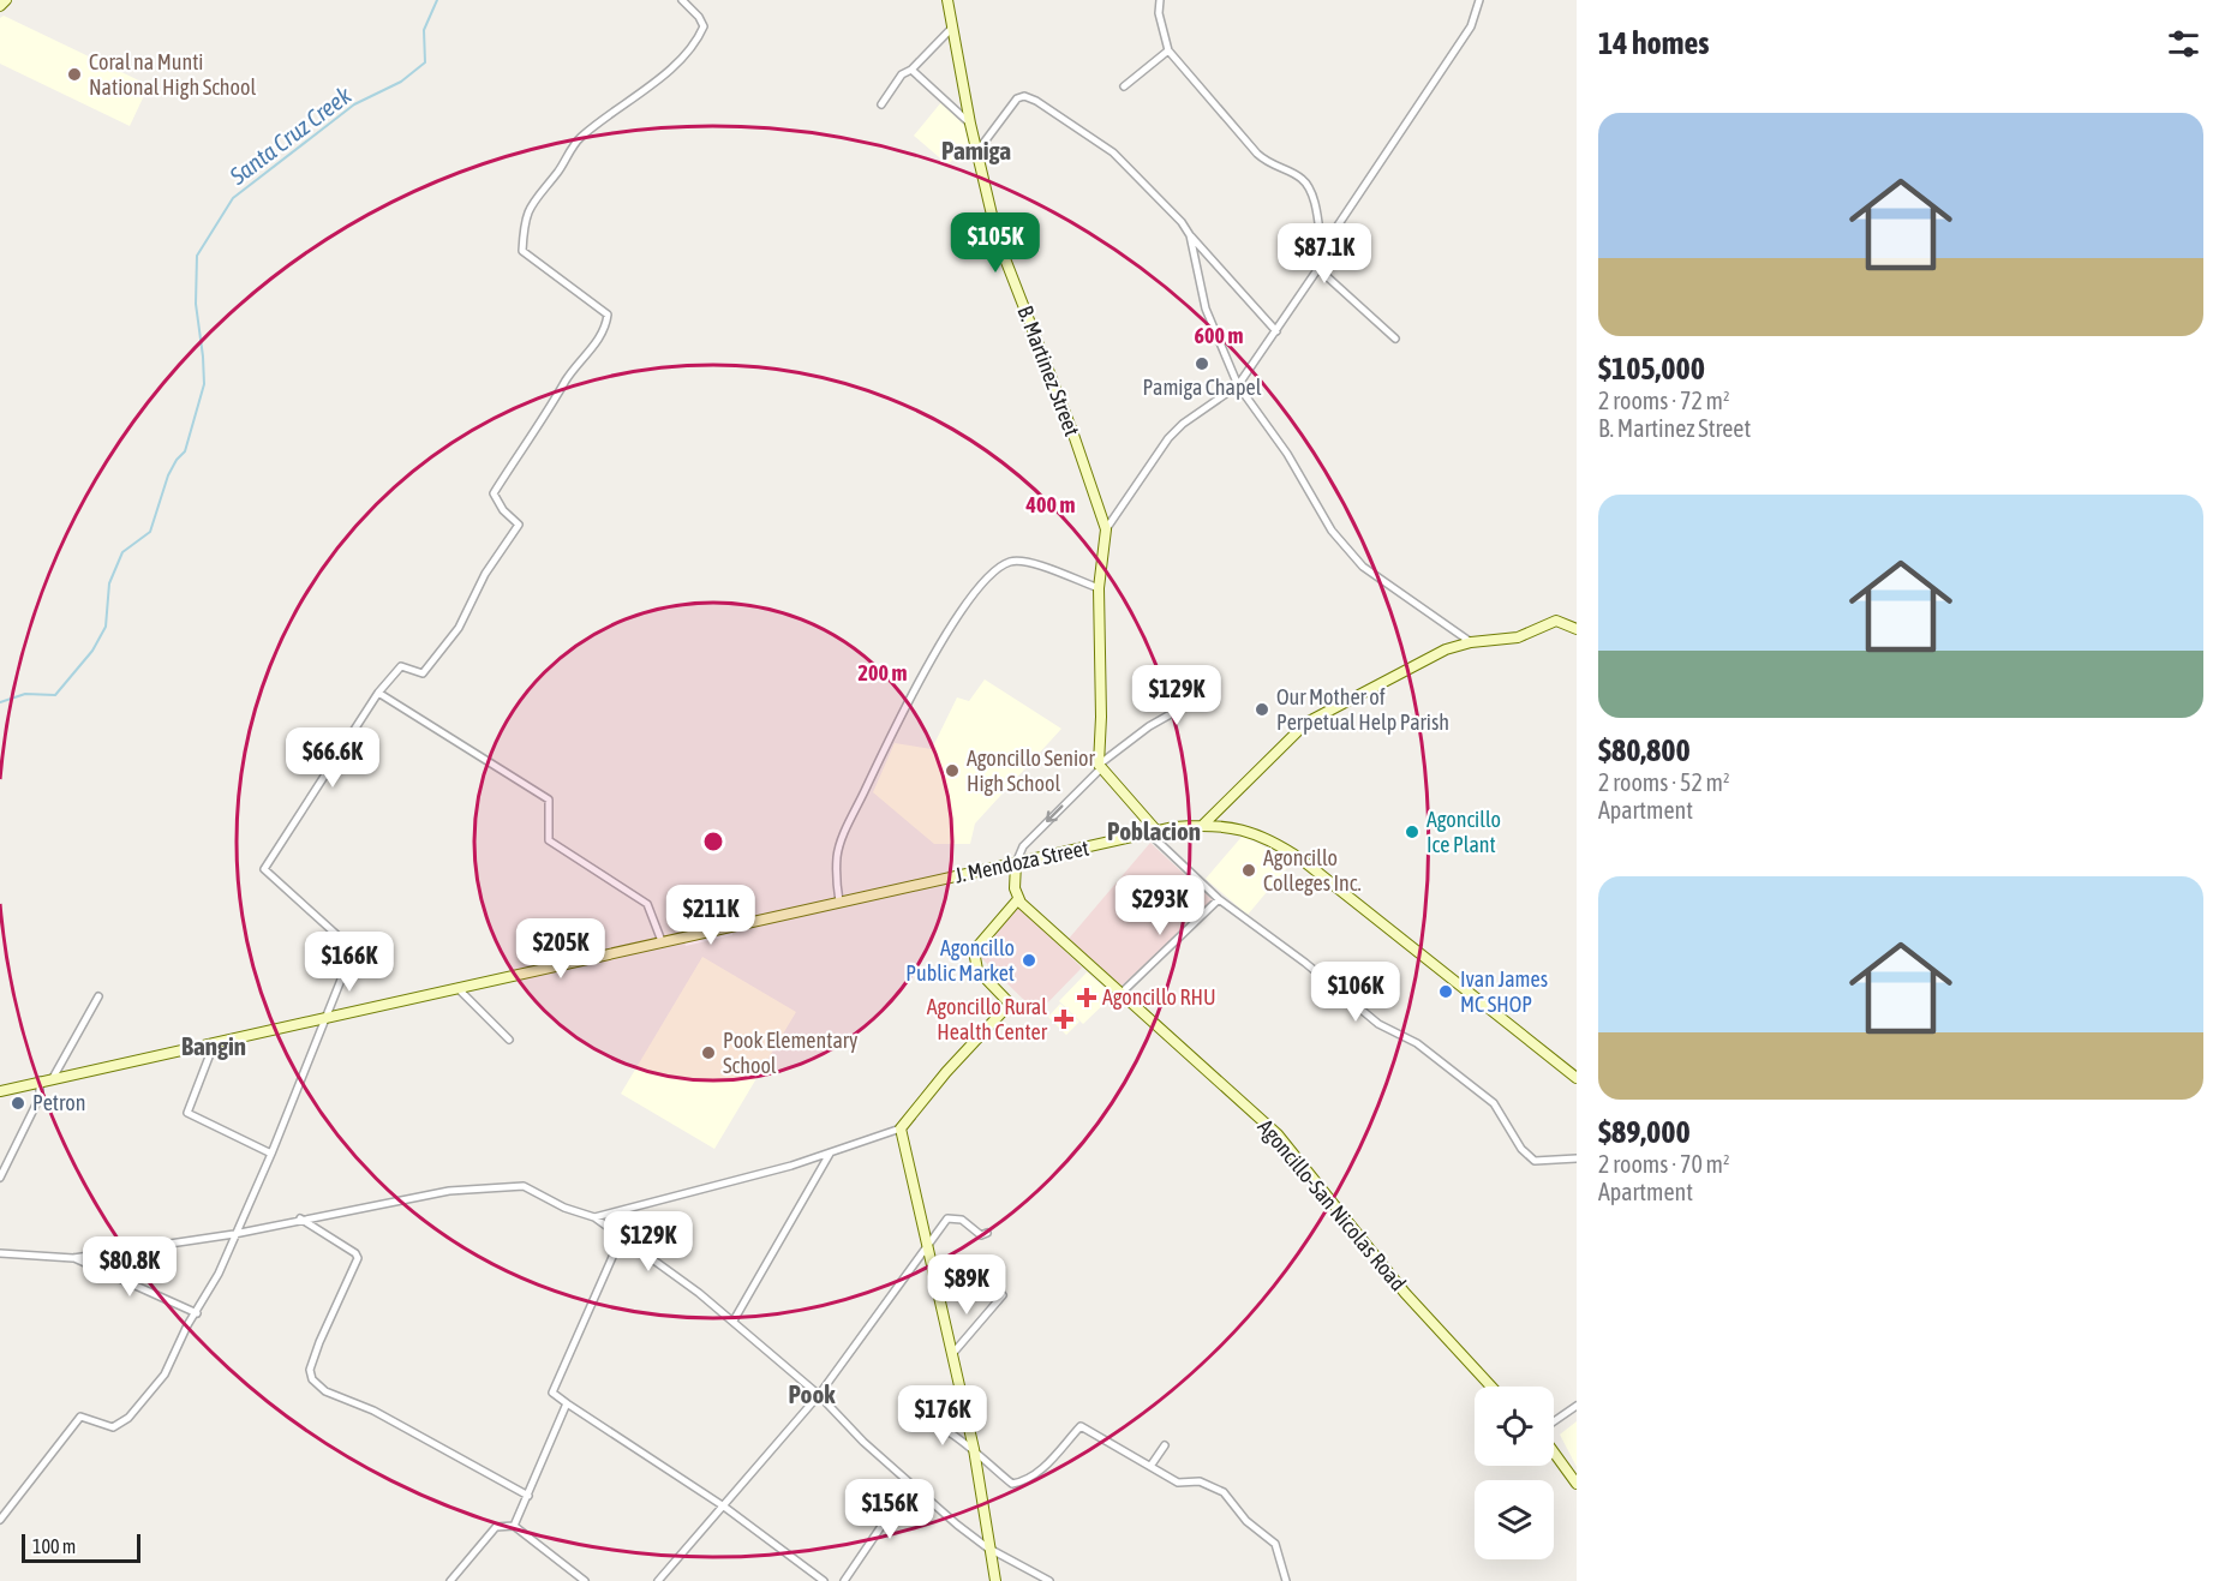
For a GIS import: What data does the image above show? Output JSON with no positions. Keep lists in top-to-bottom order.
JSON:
{
  "streets": {
    "main road": ["B. Martinez Street", "J. Mendoza Street", "Agoncillo-San Nicolas Road"]
  },
  "districts": [
    "Pamiga",
    "Poblacion",
    "Bangin",
    "Pook"
  ],
  "water": ["Santa Cruz Creek"],
  "places": {
    "other": [
      "Coral na Munti National High School",
      "Pamiga Chapel",
      "Our Mother of Perpetual Help Parish",
      "Agoncillo Senior High School",
      "Agoncillo Ice Plant",
      "Agoncillo Colleges Inc.",
      "Agoncillo Public Market",
      "Ivan James MC SHOP",
      "Pook Elementary School",
      "Petron"
    ],
    "health": ["Agoncillo RHU", "Agoncillo Rural Health Center"]
  },
  "scale_bar": "100 m",
  "page": {
    "heading": "14 homes",
    "list": [
      {
        "name": "$105,000",
        "note": "2 rooms · 72 m² · B. Martinez Street"
      },
      {
        "name": "$80,800",
        "note": "2 rooms · 52 m² · Apartment"
      },
      {
        "name": "$89,000",
        "note": "2 rooms · 70 m² · Apartment"
      }
    ],
    "price": [
      "$105K",
      "$87.1K",
      "$129K",
      "$66.6K",
      "$293K",
      "$211K",
      "$205K",
      "$166K",
      "$106K",
      "$129K",
      "$80.8K",
      "$89K",
      "$176K",
      "$156K"
    ],
    "scale": "100 m"
  },
  "rings": ["600 m", "400 m", "200 m"]
}
